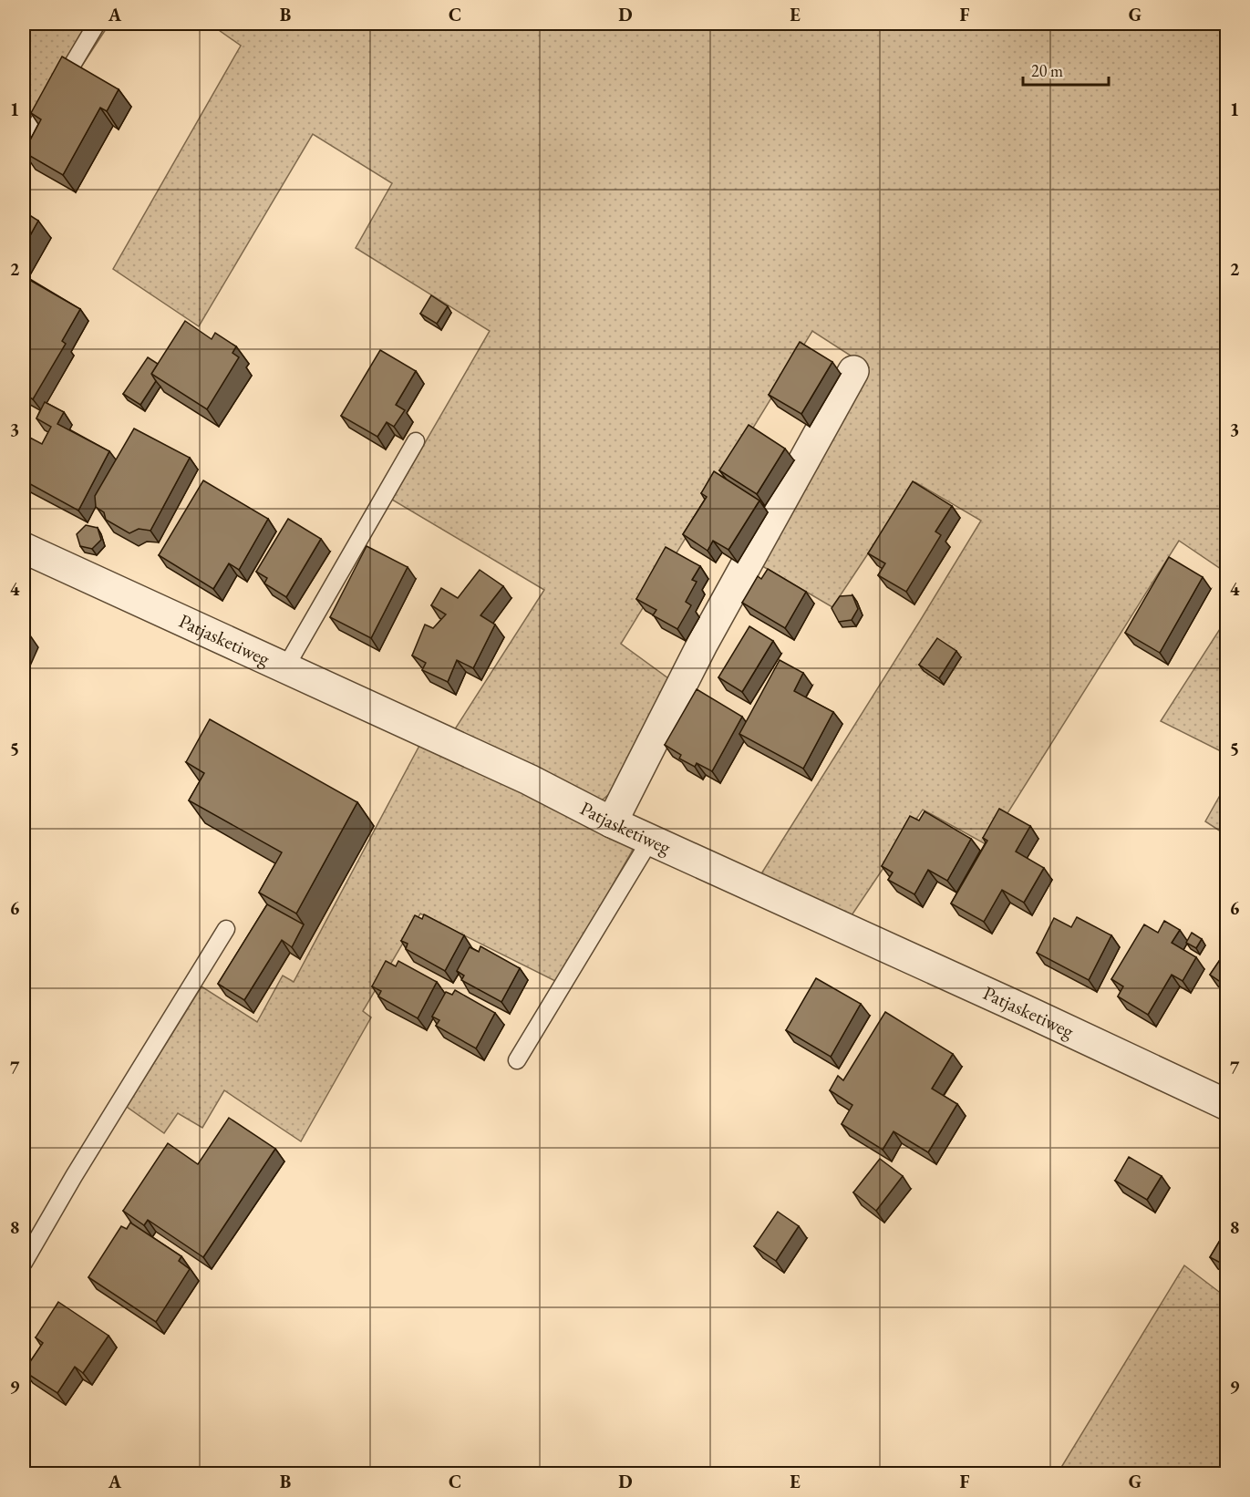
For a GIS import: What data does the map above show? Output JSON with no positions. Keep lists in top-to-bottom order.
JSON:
{
  "streets": {
    "street": ["Patjasketiweg"]
  },
  "scale_bar": "20 m",
  "grid": {
    "columns": [
      "A",
      "B",
      "C",
      "D",
      "E",
      "F",
      "G"
    ],
    "rows": [
      "1",
      "2",
      "3",
      "4",
      "5",
      "6",
      "7",
      "8",
      "9"
    ]
  }
}
